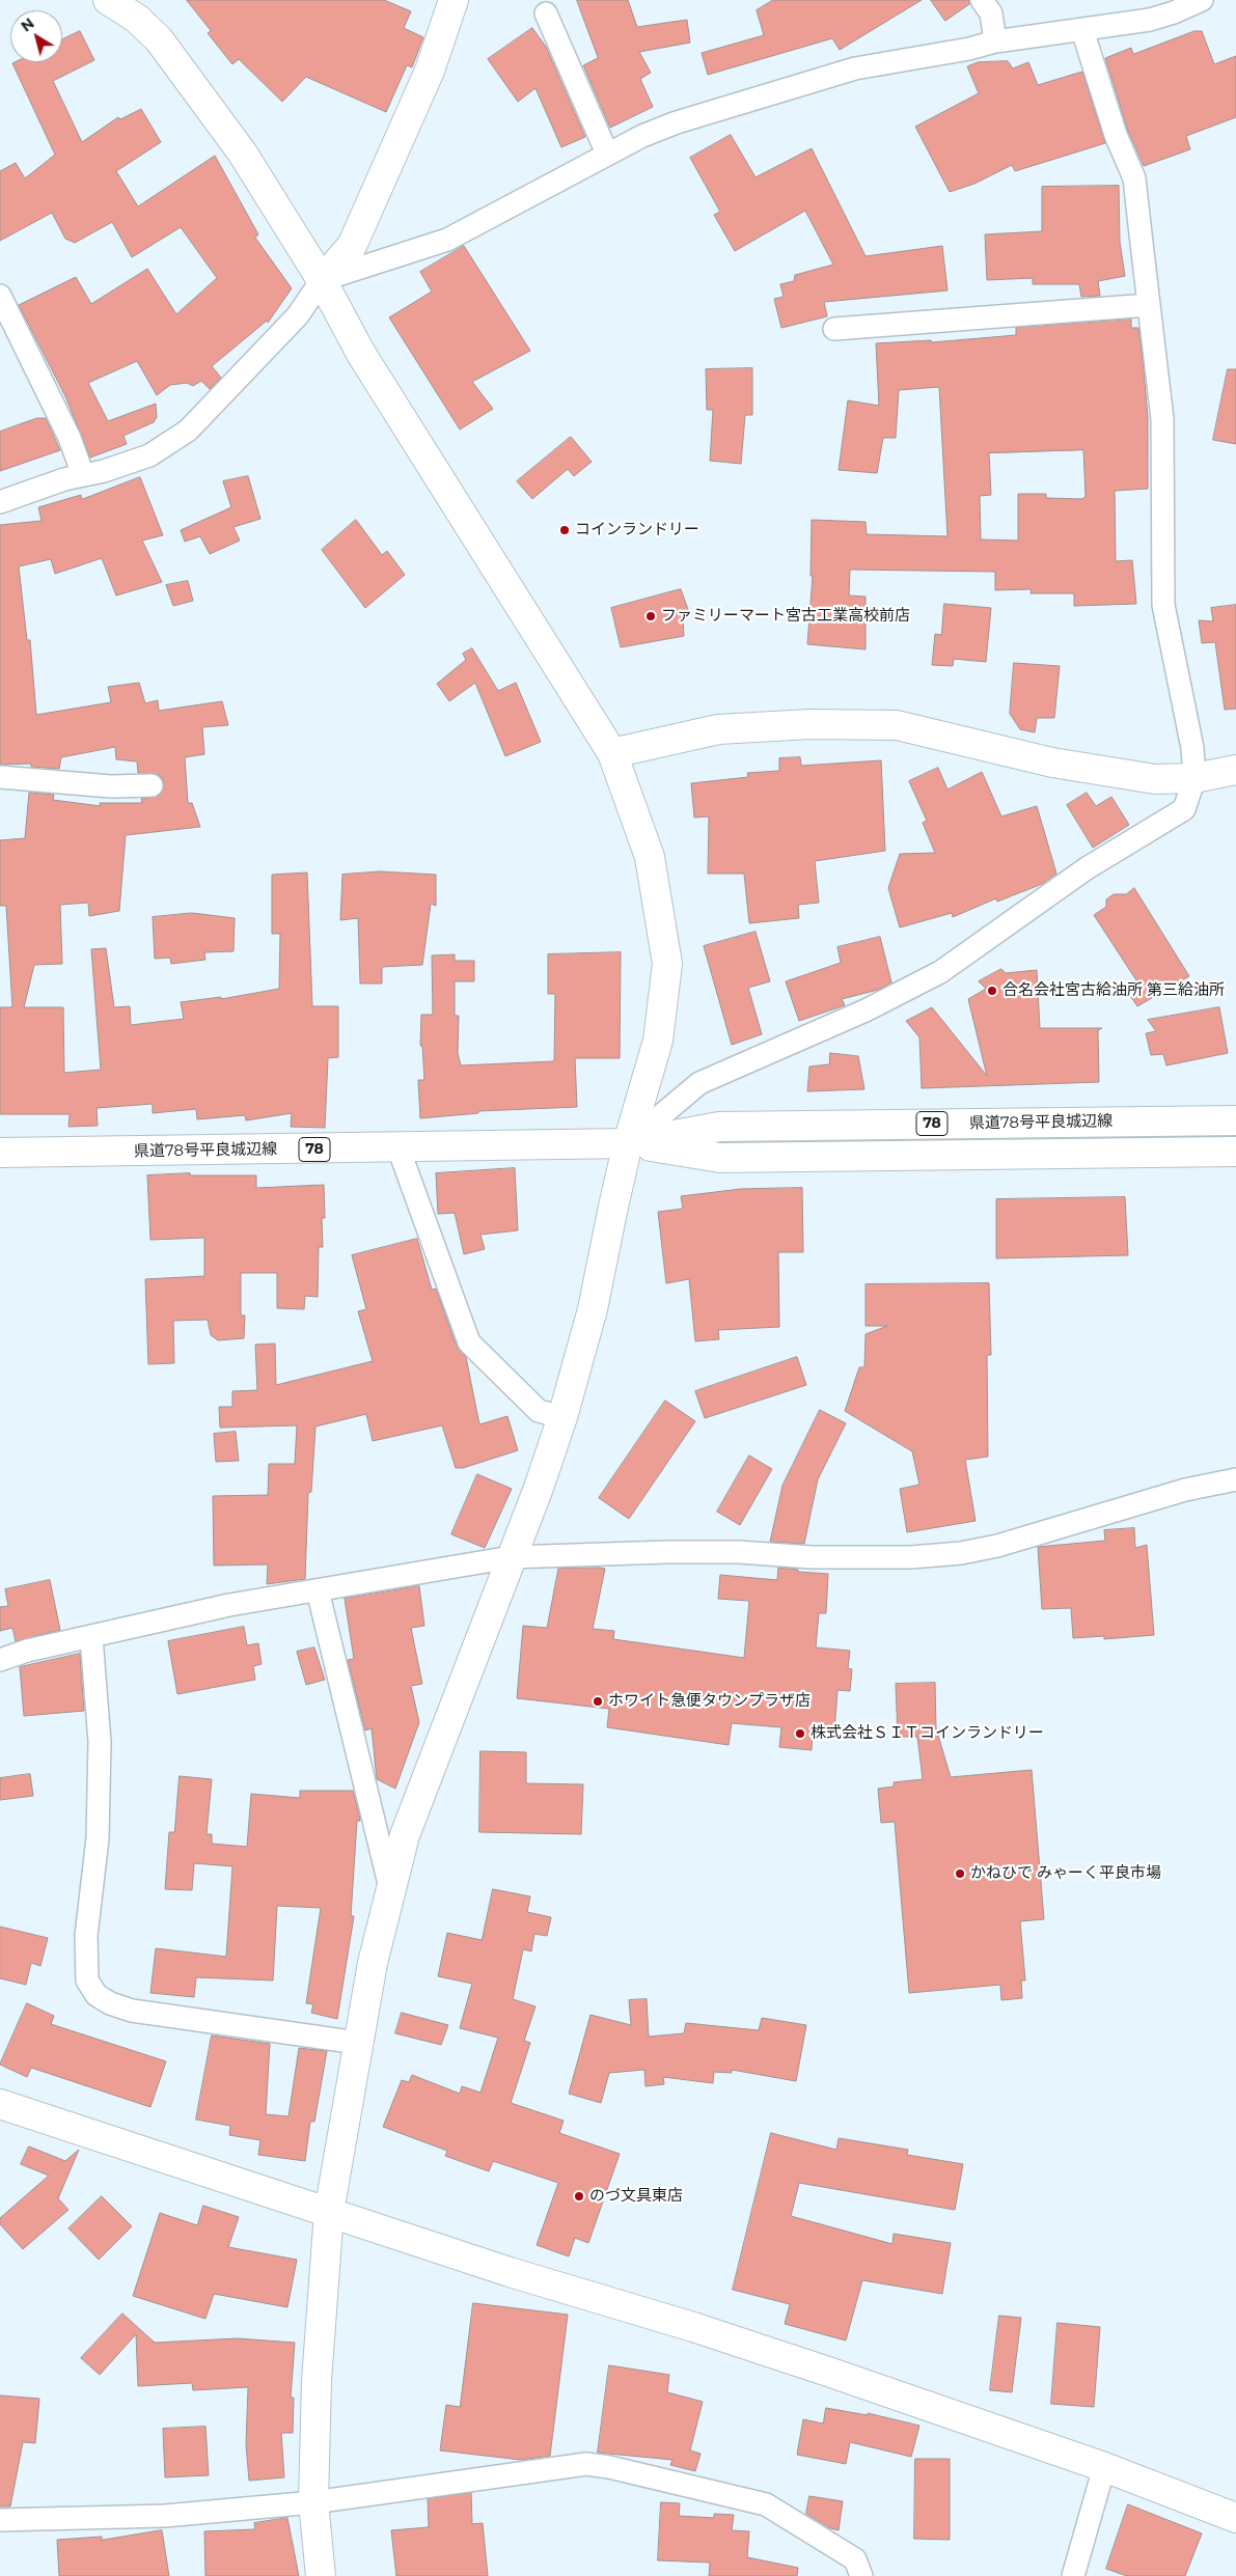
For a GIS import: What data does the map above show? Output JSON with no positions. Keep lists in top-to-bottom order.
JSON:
{
  "streets": {
    "street": ["県道78号平良城辺線", "78"]
  },
  "places": [
    "コインランドリー",
    "ファミリーマート宮古工業高校前店",
    "合名会社宮古給油所 第三給油所",
    "ホワイト急便タウンプラザ店",
    "株式会社ＳＩＴコインランドリー",
    "かねひで みゃーく平良市場",
    "のづ文具東店"
  ],
  "north": "top left"
}
